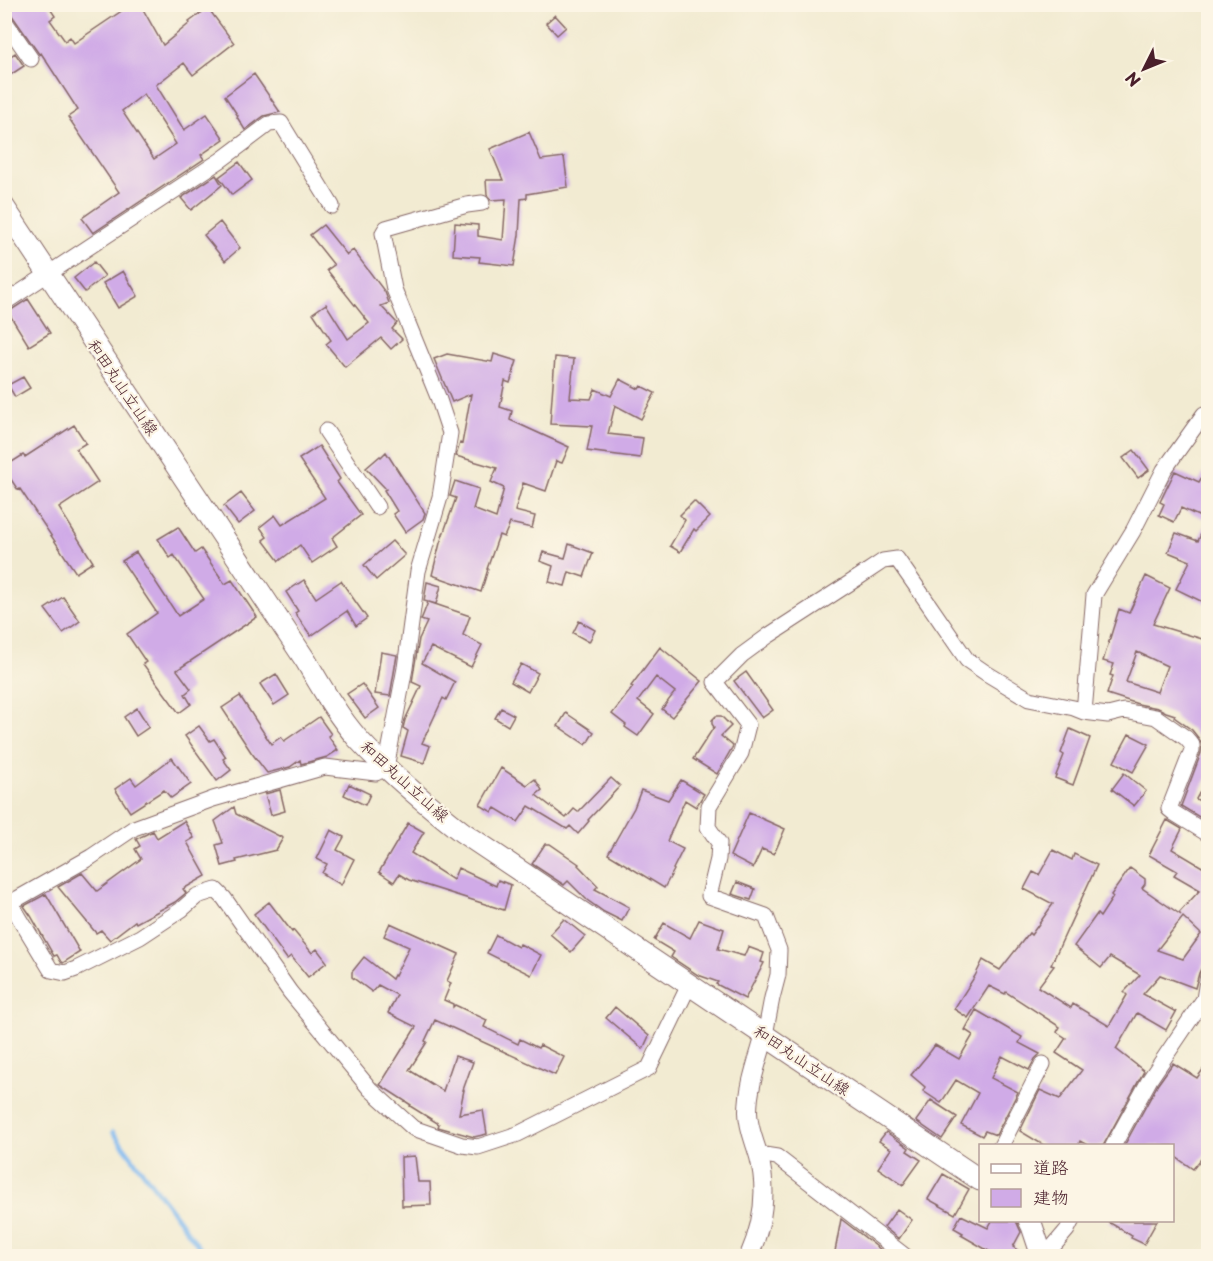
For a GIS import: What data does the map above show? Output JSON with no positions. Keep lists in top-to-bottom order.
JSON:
{
  "streets": {
    "main road": ["和田丸山立山線"]
  },
  "legend": ["道路", "建物"],
  "north": "bottom left"
}
